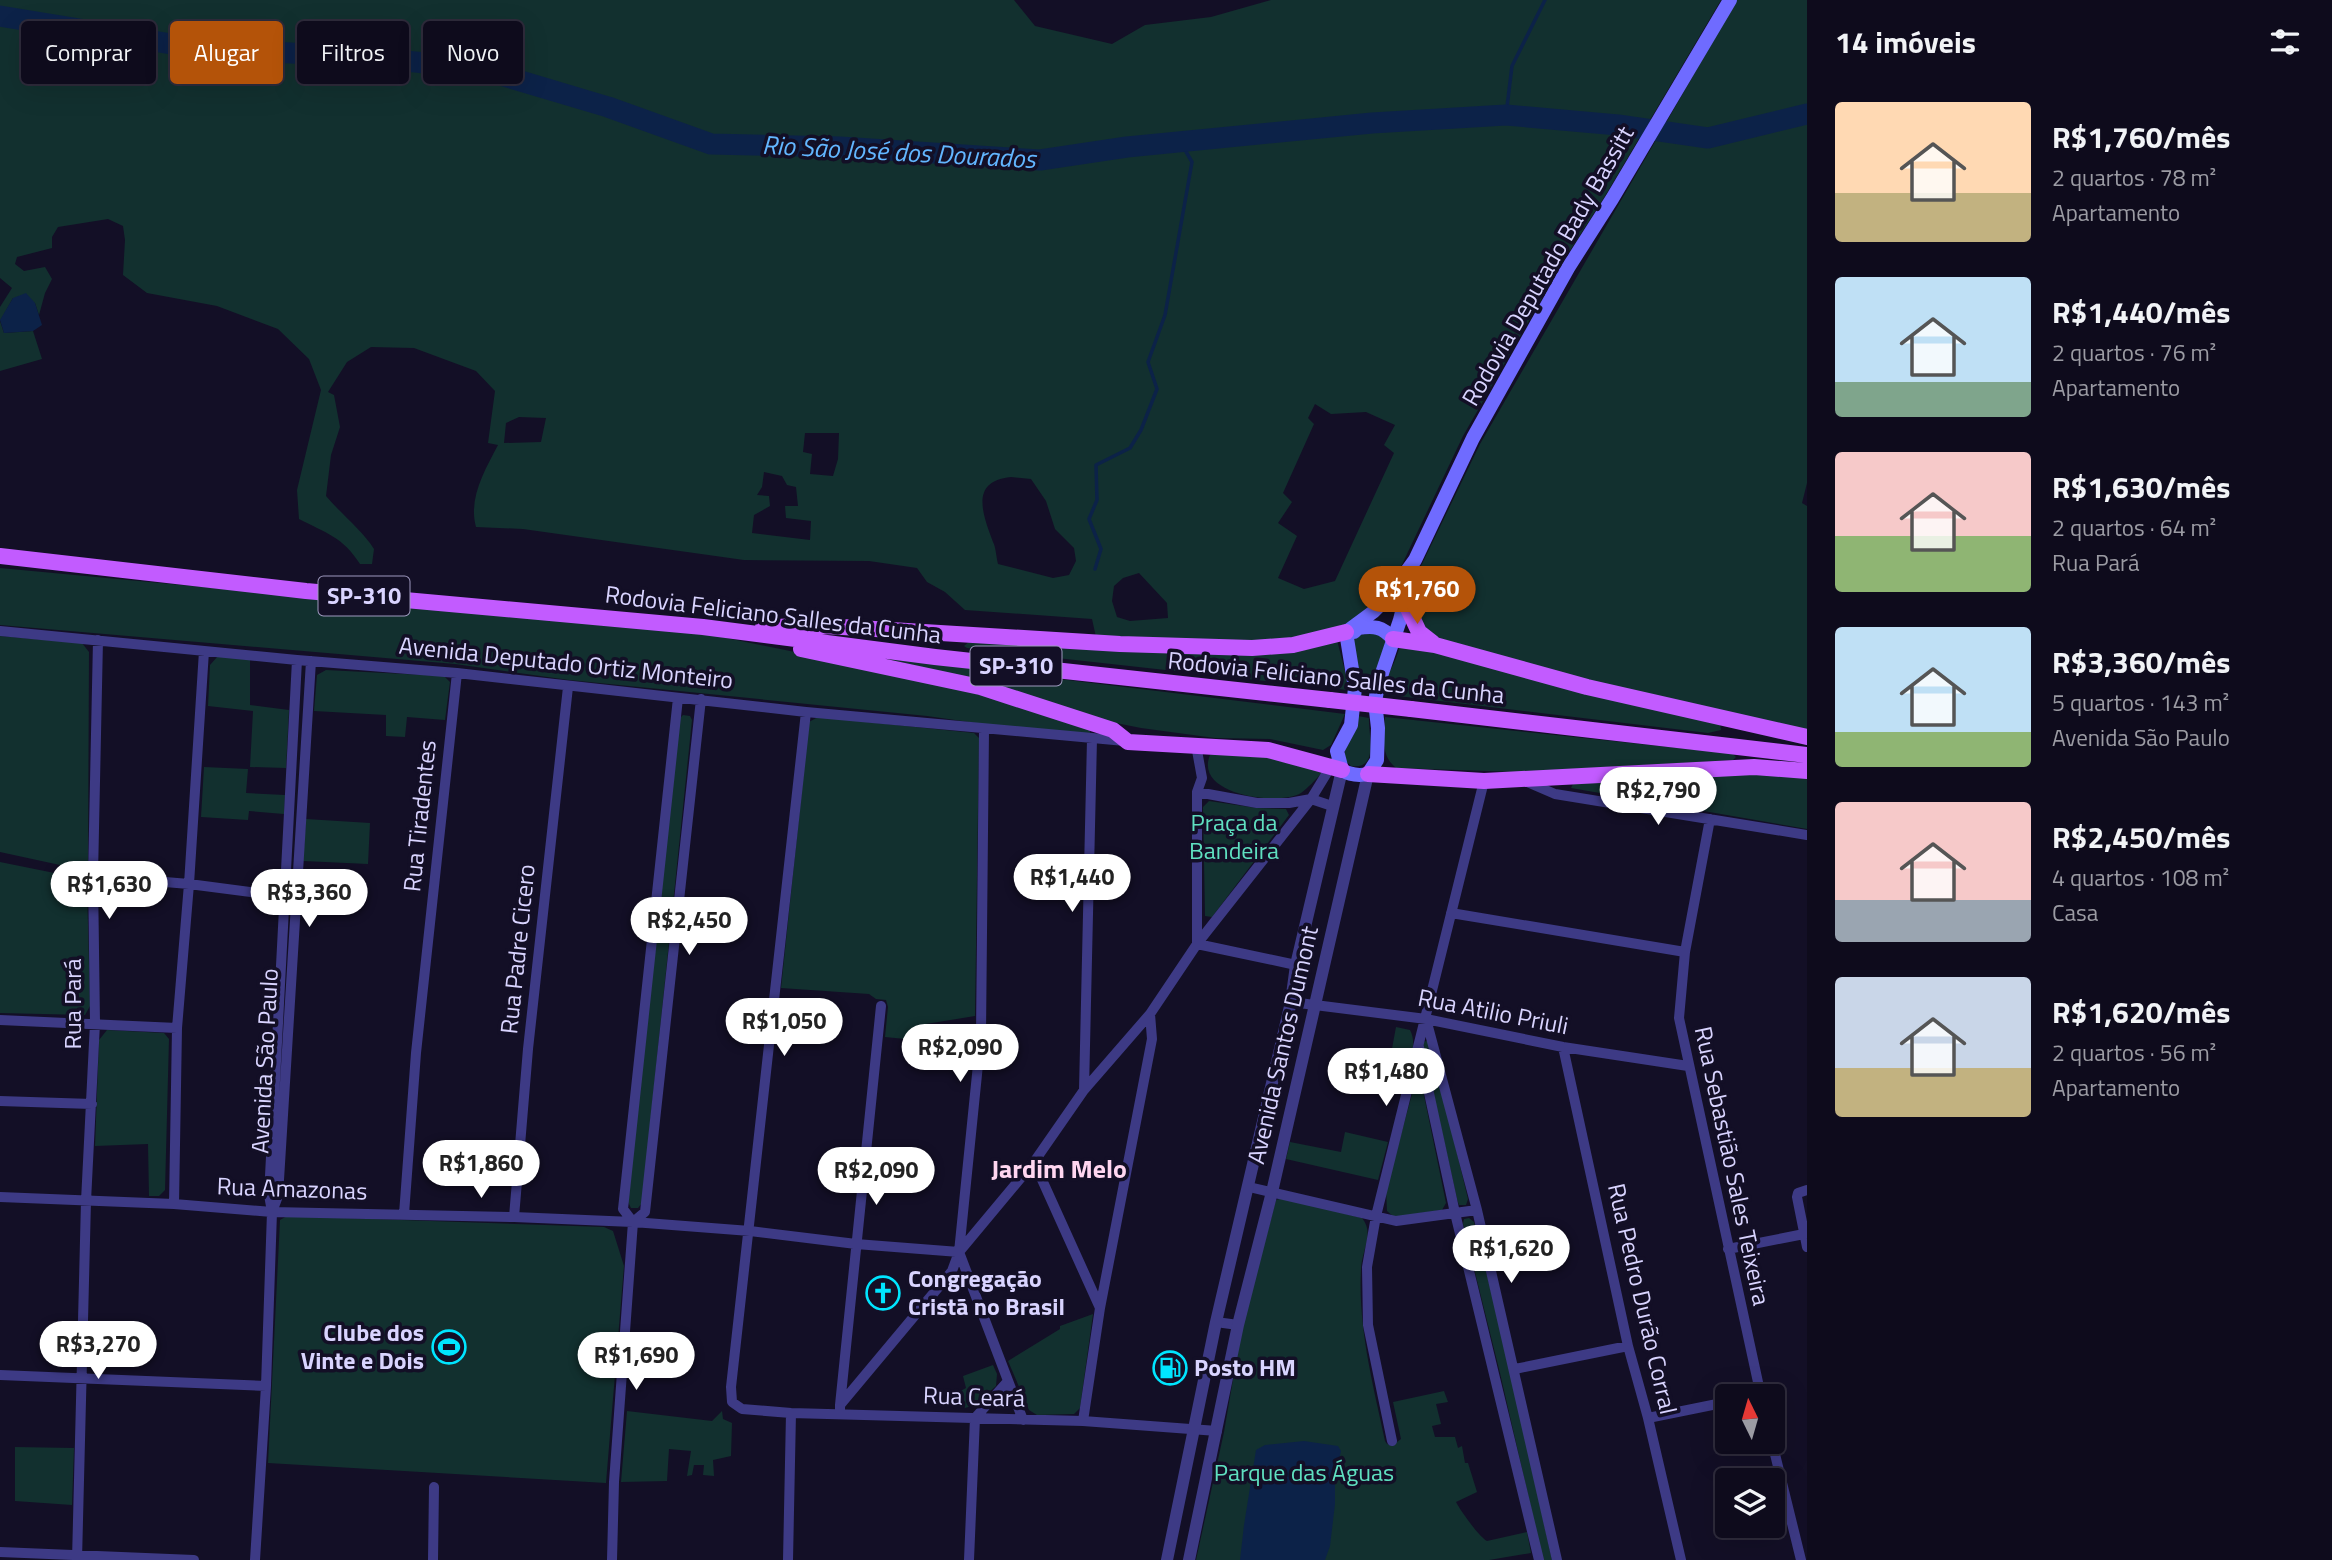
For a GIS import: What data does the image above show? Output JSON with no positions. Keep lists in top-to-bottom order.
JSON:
{
  "streets": {
    "main road": ["Rodovia Deputado Bady Bassitt", "SP-310", "Rodovia Feliciano Salles da Cunha"],
    "street": [
      "Avenida Deputado Ortiz Monteiro",
      "Rua Tiradentes",
      "Rua Padre Cicero",
      "Rua Pará",
      "Rua Atilio Priuli",
      "Avenida Santos Dumont",
      "Avenida São Paulo",
      "Rua Sebastião Sales Teixeira",
      "Rua Amazonas",
      "Rua Pedro Durão Corral",
      "Rua Ceará"
    ]
  },
  "crossings": [
    ["Rodovia Deputado Bady Bassitt", "Avenida Santos Dumont"],
    ["Avenida Deputado Ortiz Monteiro", "Rua Tiradentes"],
    ["Avenida Deputado Ortiz Monteiro", "Rua Padre Cicero"],
    ["Avenida Deputado Ortiz Monteiro", "Rua Pará"],
    ["Avenida Deputado Ortiz Monteiro", "Avenida São Paulo"],
    ["Rua Tiradentes", "Rua Amazonas"],
    ["Rua Padre Cicero", "Rua Amazonas"],
    ["Rua Pará", "Rua Amazonas"],
    ["Rua Atilio Priuli", "Avenida Santos Dumont"],
    ["Rua Atilio Priuli", "Rua Sebastião Sales Teixeira"],
    ["Rua Atilio Priuli", "Rua Pedro Durão Corral"],
    ["Avenida Santos Dumont", "Rua Ceará"],
    ["Avenida São Paulo", "Rua Amazonas"],
    ["Rua Amazonas", "Rua Ceará"]
  ],
  "districts": ["Jardim Melo"],
  "water": ["Rio São José dos Dourados"],
  "parks": ["Praça da Bandeira", "Parque das Águas"],
  "places": {
    "church": ["Congregação Cristã no Brasil"],
    "sports": ["Clube dos Vinte e Dois"],
    "fuel station": ["Posto HM"]
  },
  "north": "top",
  "page": {
    "heading": "14 imóveis",
    "chip": [
      "Comprar",
      "Alugar",
      "Filtros",
      "Novo"
    ],
    "list": [
      {
        "name": "R$1,760/mês",
        "note": "2 quartos · 78 m² · Apartamento"
      },
      {
        "name": "R$1,440/mês",
        "note": "2 quartos · 76 m² · Apartamento"
      },
      {
        "name": "R$1,630/mês",
        "note": "2 quartos · 64 m² · Rua Pará"
      },
      {
        "name": "R$3,360/mês",
        "note": "5 quartos · 143 m² · Avenida São Paulo"
      },
      {
        "name": "R$2,450/mês",
        "note": "4 quartos · 108 m² · Casa"
      },
      {
        "name": "R$1,620/mês",
        "note": "2 quartos · 56 m² · Apartamento"
      }
    ],
    "price": [
      "R$1,760",
      "R$2,790",
      "R$1,440",
      "R$1,630",
      "R$3,360",
      "R$2,450",
      "R$1,050",
      "R$2,090",
      "R$1,480",
      "R$1,860",
      "R$2,090",
      "R$1,620",
      "R$3,270",
      "R$1,690"
    ]
  }
}
